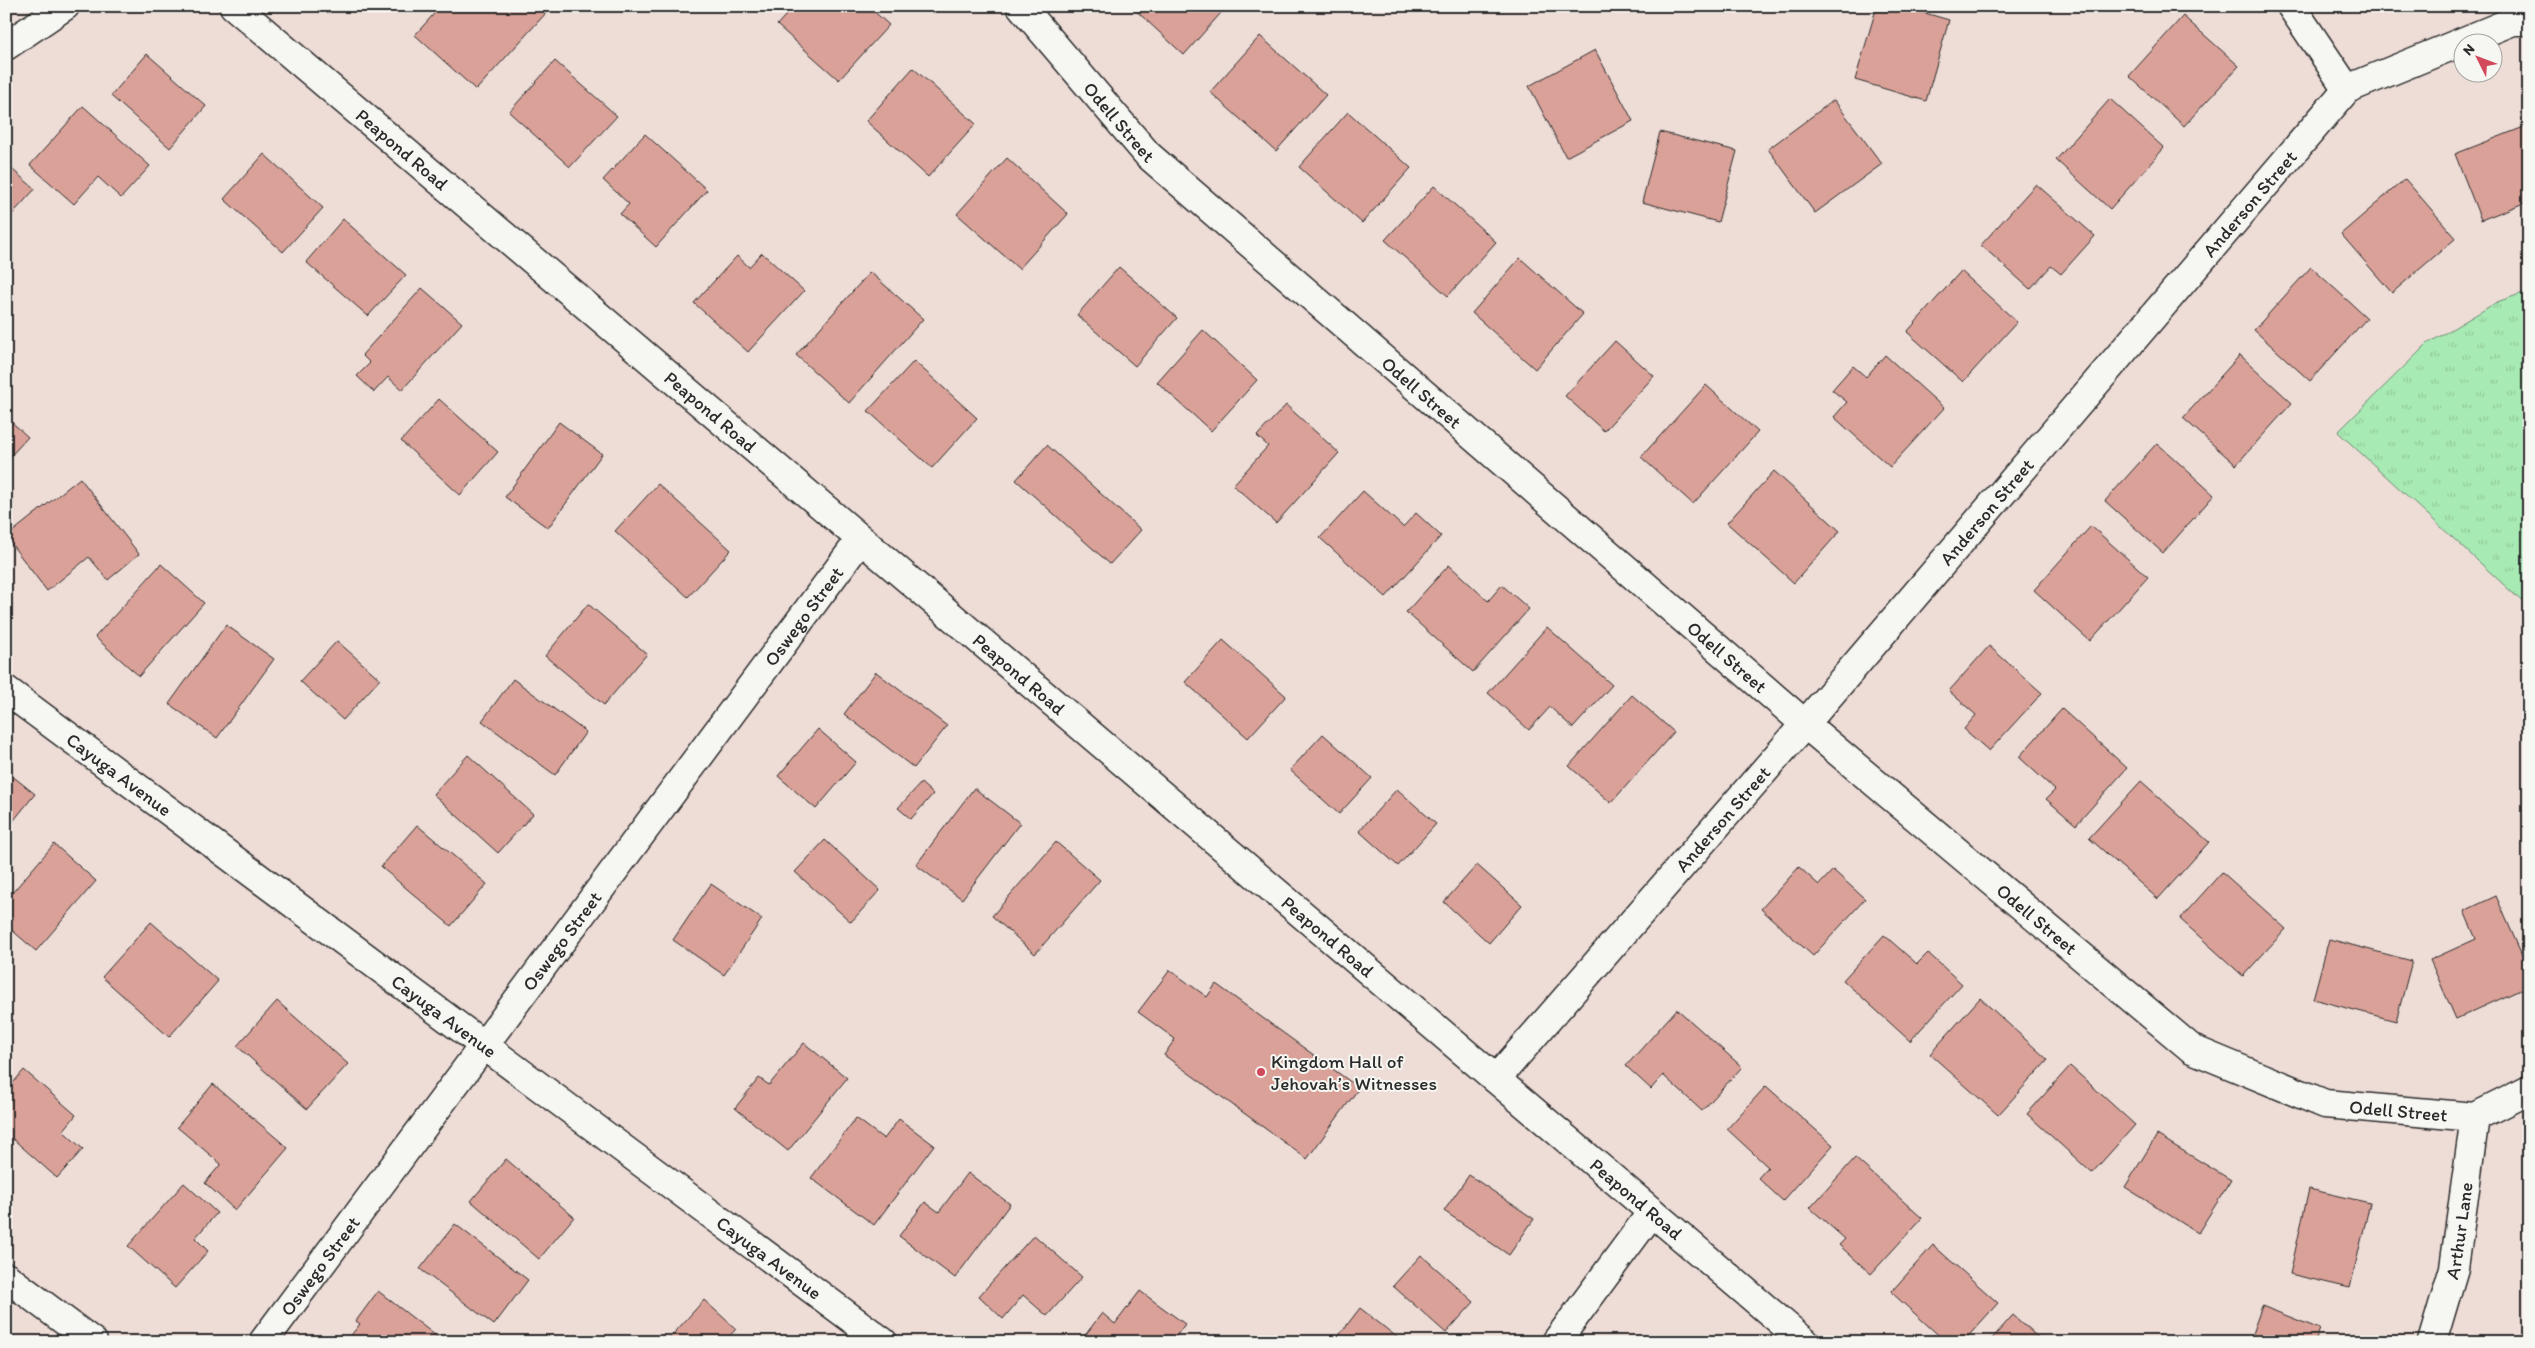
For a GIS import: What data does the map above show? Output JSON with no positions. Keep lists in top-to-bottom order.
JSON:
{
  "streets": {
    "street": [
      "Odell Street",
      "Peapond Road",
      "Anderson Street",
      "Oswego Street",
      "Cayuga Avenue",
      "Arthur Lane"
    ]
  },
  "crossings": [
    ["Odell Street", "Anderson Street"],
    ["Odell Street", "Arthur Lane"],
    ["Peapond Road", "Anderson Street"],
    ["Peapond Road", "Oswego Street"],
    ["Oswego Street", "Cayuga Avenue"]
  ],
  "places": ["Kingdom Hall of Jehovah’s Witnesses"],
  "north": "top left"
}
